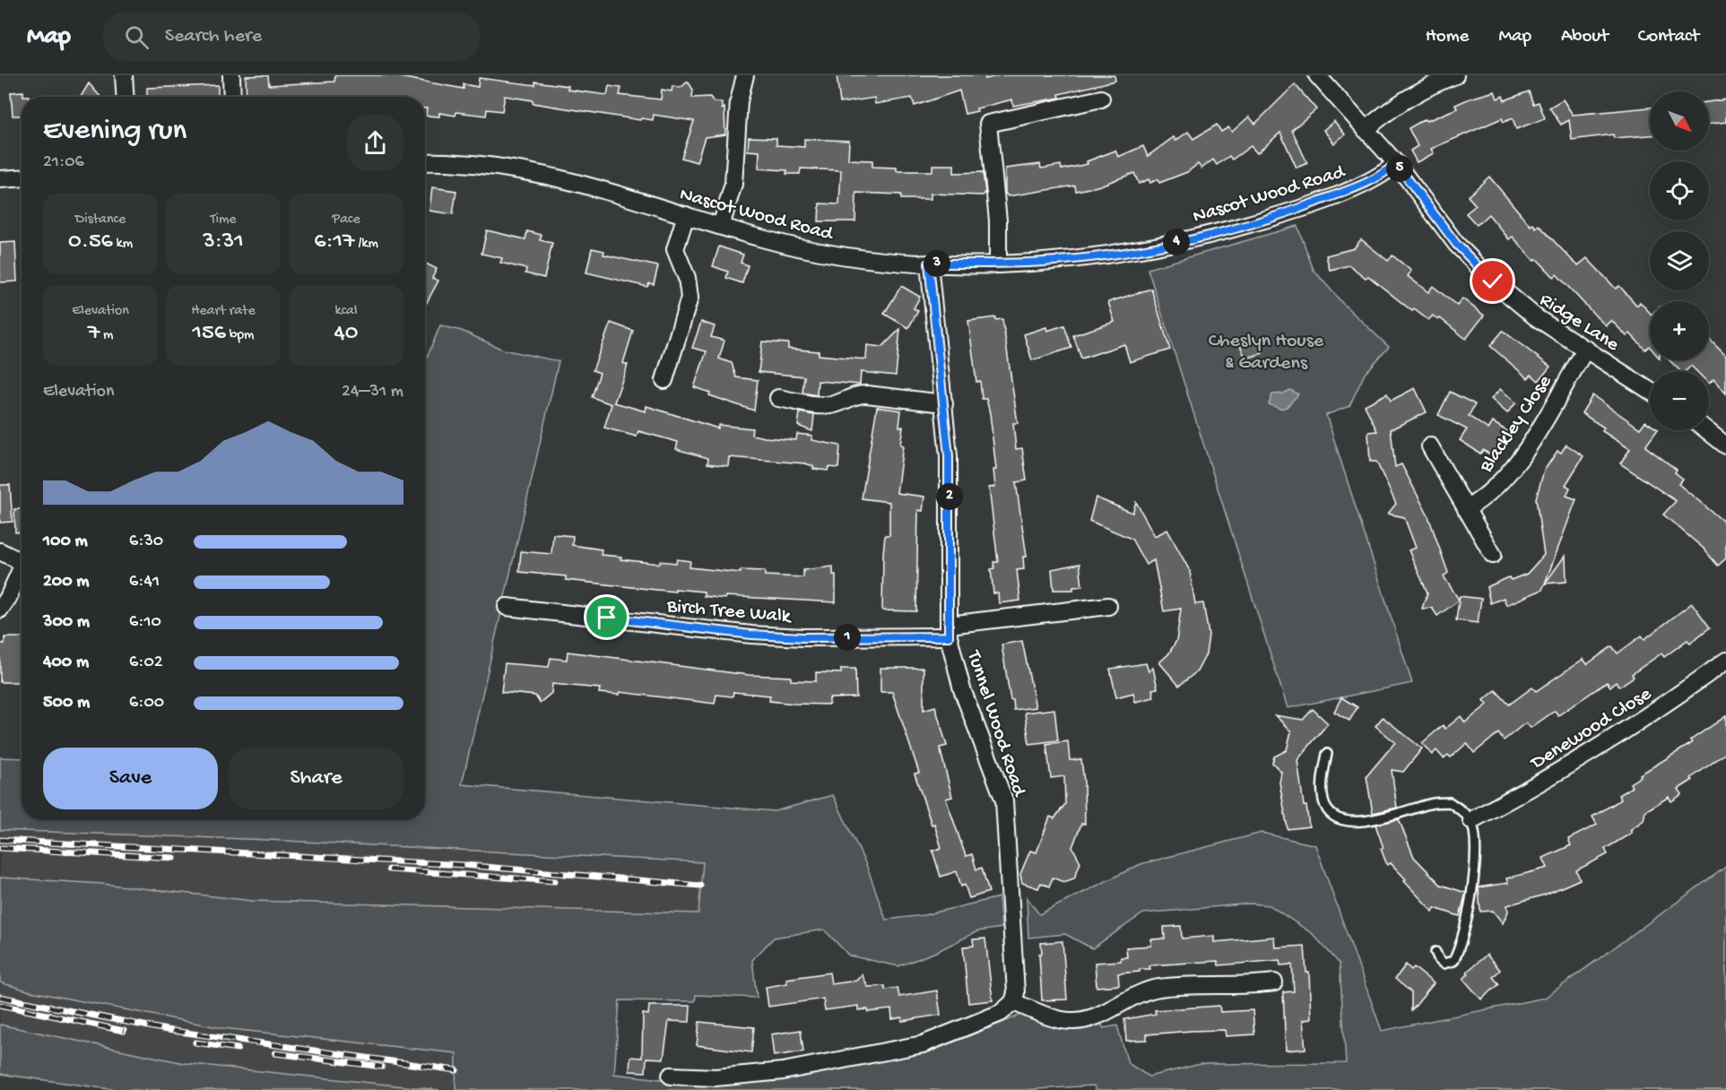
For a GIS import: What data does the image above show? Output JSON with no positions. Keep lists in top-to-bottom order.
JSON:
{
  "streets": {
    "street": [
      "Nascot Wood Road",
      "Ridge Lane",
      "Blackley Close",
      "Birch Tree Walk",
      "Tunnel Wood Road",
      "Denewood Close"
    ]
  },
  "crossings": [
    ["Nascot Wood Road", "Ridge Lane"],
    ["Nascot Wood Road", "Tunnel Wood Road"],
    ["Ridge Lane", "Blackley Close"],
    ["Birch Tree Walk", "Tunnel Wood Road"]
  ],
  "parks": ["Cheslyn House & Gardens"],
  "north": "bottom right",
  "page": {
    "header": "Map",
    "search": "Search here",
    "nav": [
      "Home",
      "Map",
      "About",
      "Contact"
    ],
    "map_buttons": ["+", "−"],
    "heading": ["Evening run", "21:06"],
    "pins": [
      "5",
      "4",
      "3",
      "2",
      "1"
    ],
    "stats": [
      ["Distance", "0.56 km"],
      ["Time", "3:31"],
      ["Pace", "6:17 /km"],
      ["Elevation", "7 m"],
      ["Heart rate", "156 bpm"],
      ["kcal", "40"]
    ],
    "chart": ["Elevation", "24–31 m"],
    "list": [
      {
        "name": "100 m",
        "note": "6:30"
      },
      {
        "name": "200 m",
        "note": "6:41"
      },
      {
        "name": "300 m",
        "note": "6:10"
      },
      {
        "name": "400 m",
        "note": "6:02"
      },
      {
        "name": "500 m",
        "note": "6:00"
      }
    ],
    "buttons": ["Save", "Share"]
  }
}
